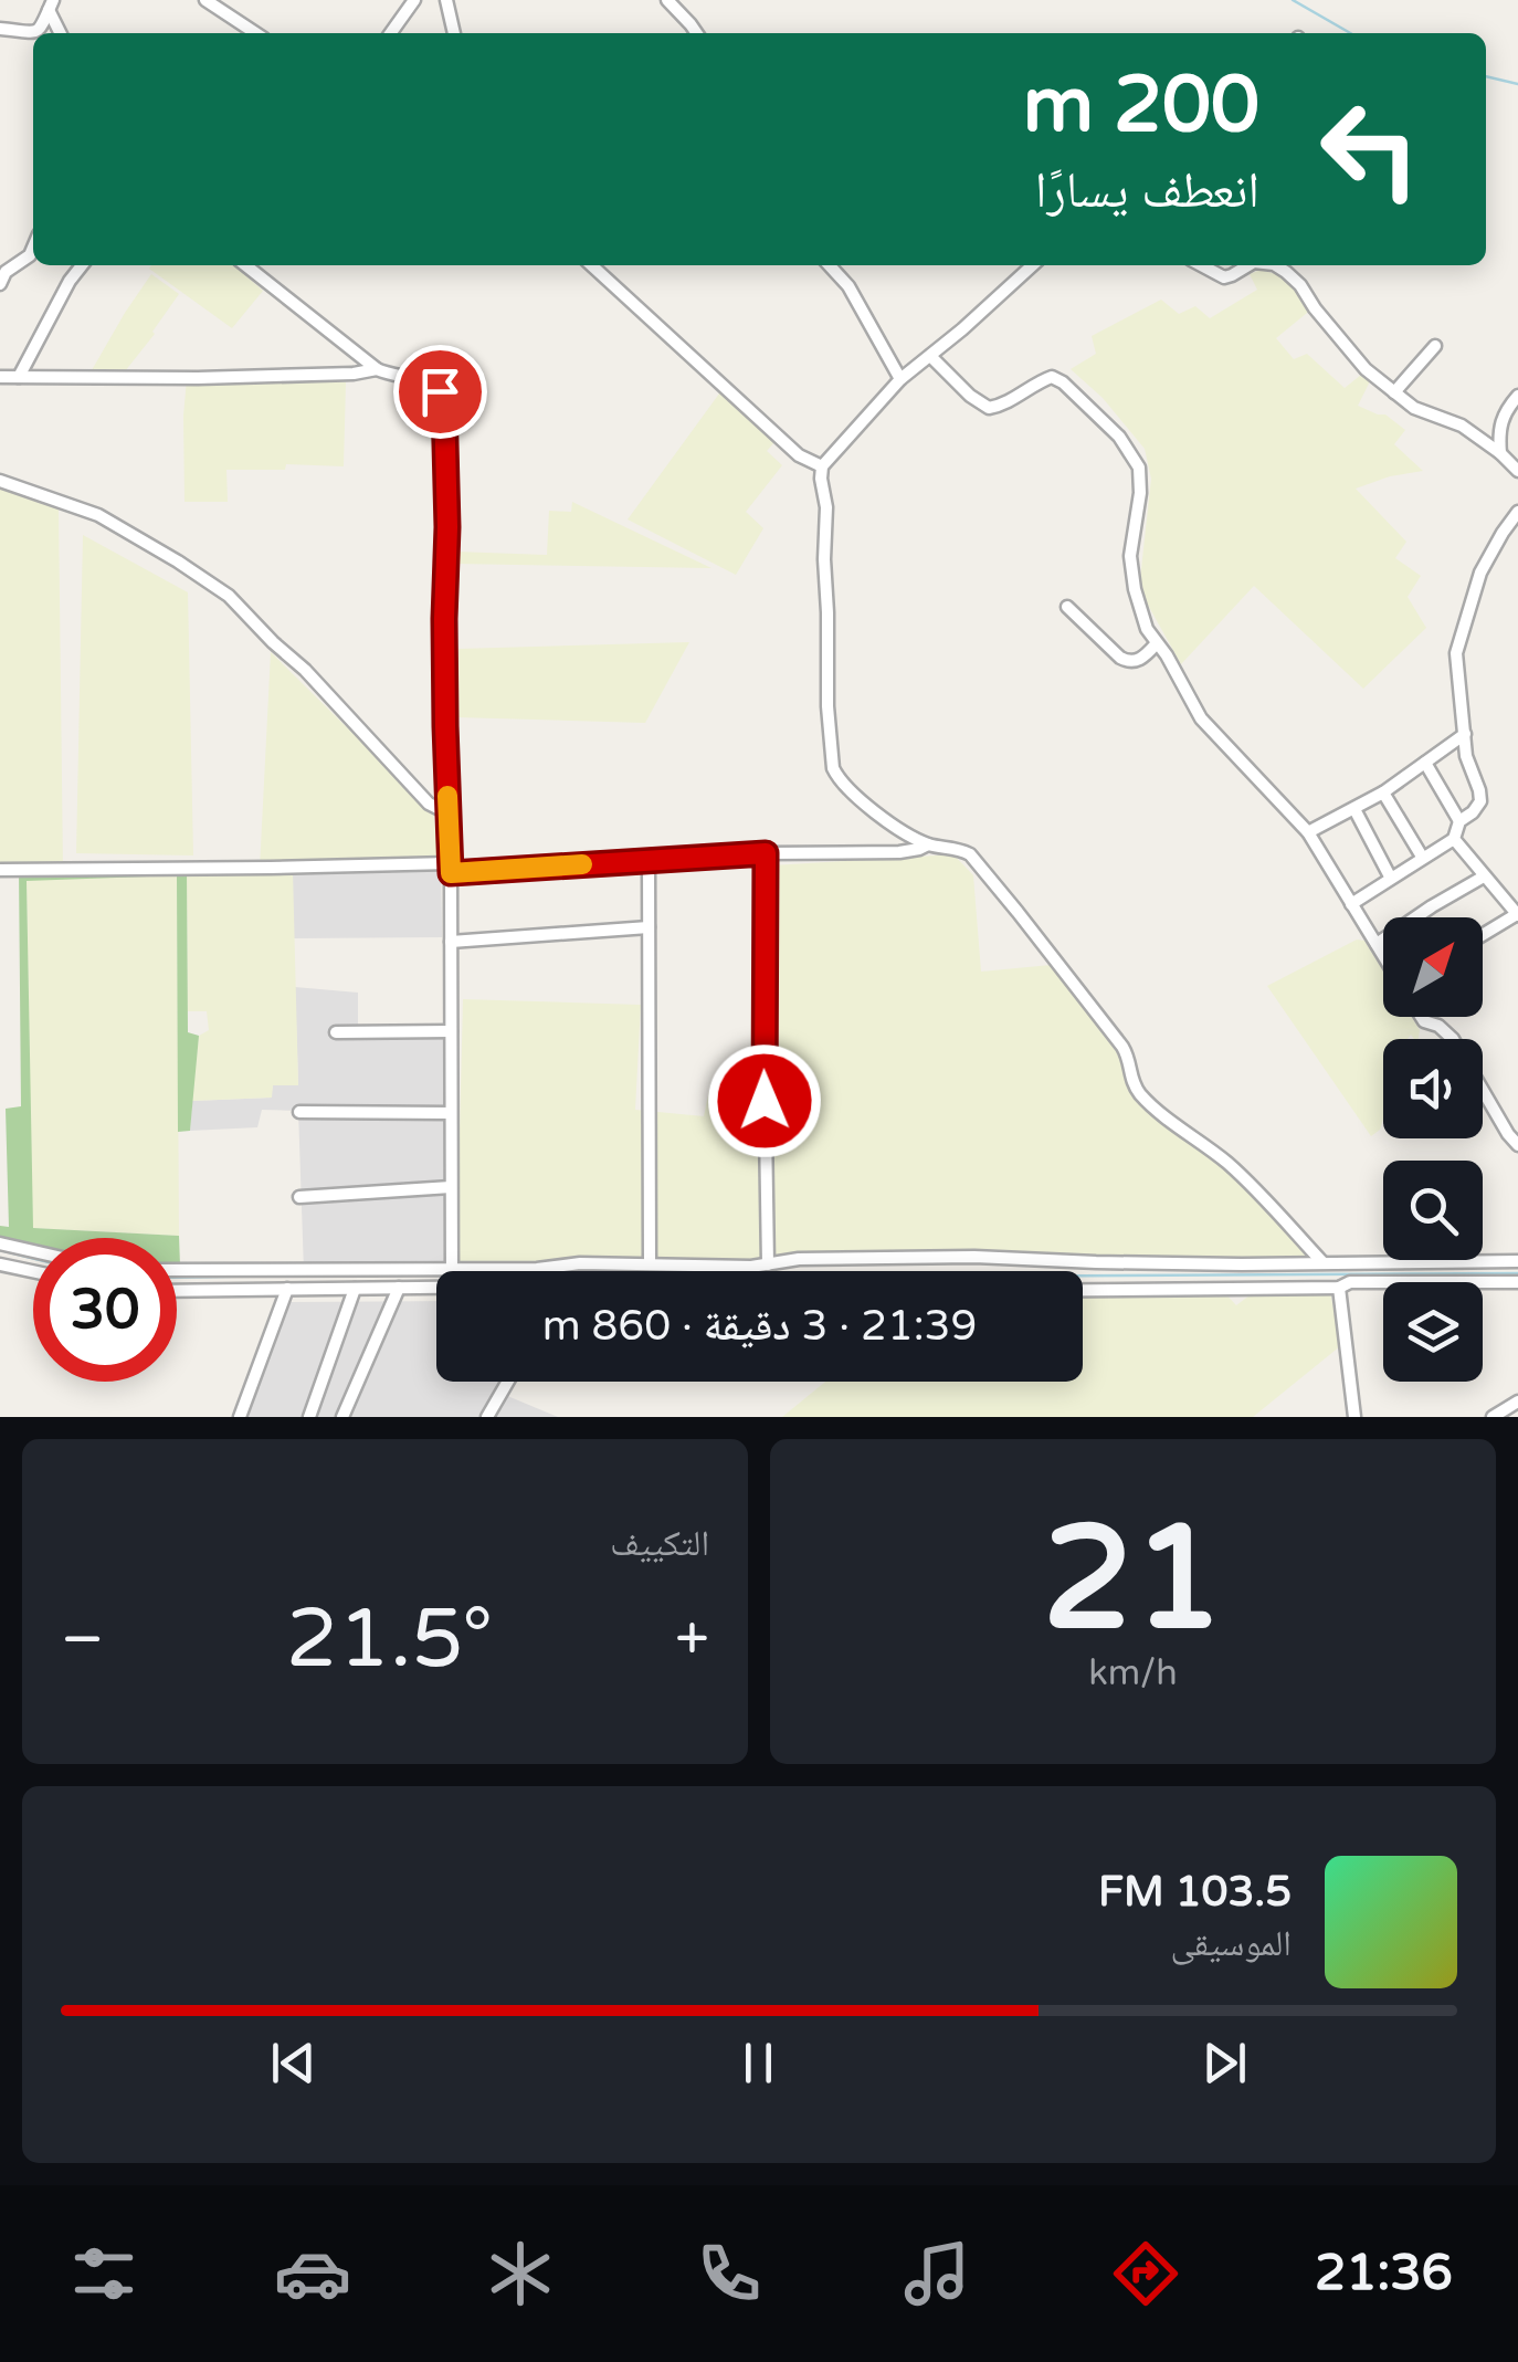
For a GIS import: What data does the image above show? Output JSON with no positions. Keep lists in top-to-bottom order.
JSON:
{
  "north": "top right",
  "page": {
    "turn": ["200 m", "انعطف يسارًا"],
    "limit": "30",
    "trip": "21:39 · 3 دقيقة · 860 m",
    "tile": [
      ["21", "km/h"],
      "التكييف"
    ],
    "heat": ["−", "21.5°", "+"],
    "song": ["103.5 FM", "الموسيقى"],
    "tabs": "21:36"
  }
}
